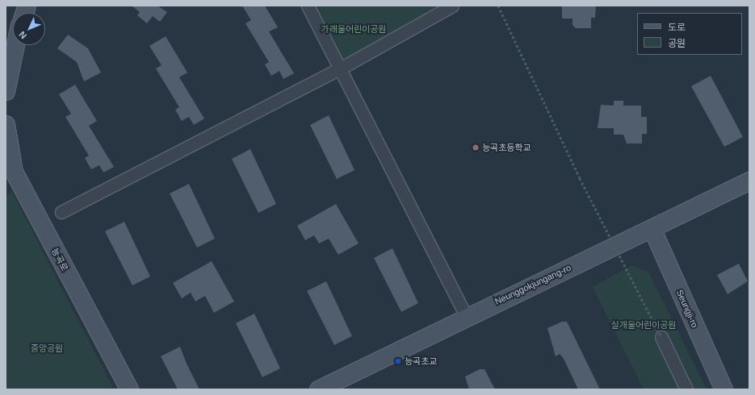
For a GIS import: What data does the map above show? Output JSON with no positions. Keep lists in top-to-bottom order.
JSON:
{
  "streets": {
    "street": ["능곡로", "Neunggokjungang-ro", "Seungji-ro"]
  },
  "crossings": [
    ["Neunggokjungang-ro", "Seungji-ro"]
  ],
  "parks": ["가래울어린이공원", "실개울어린이공원", "중앙공원"],
  "places": ["능곡초등학교", "능곡초교"],
  "legend": ["도로", "공원"],
  "north": "bottom left"
}
